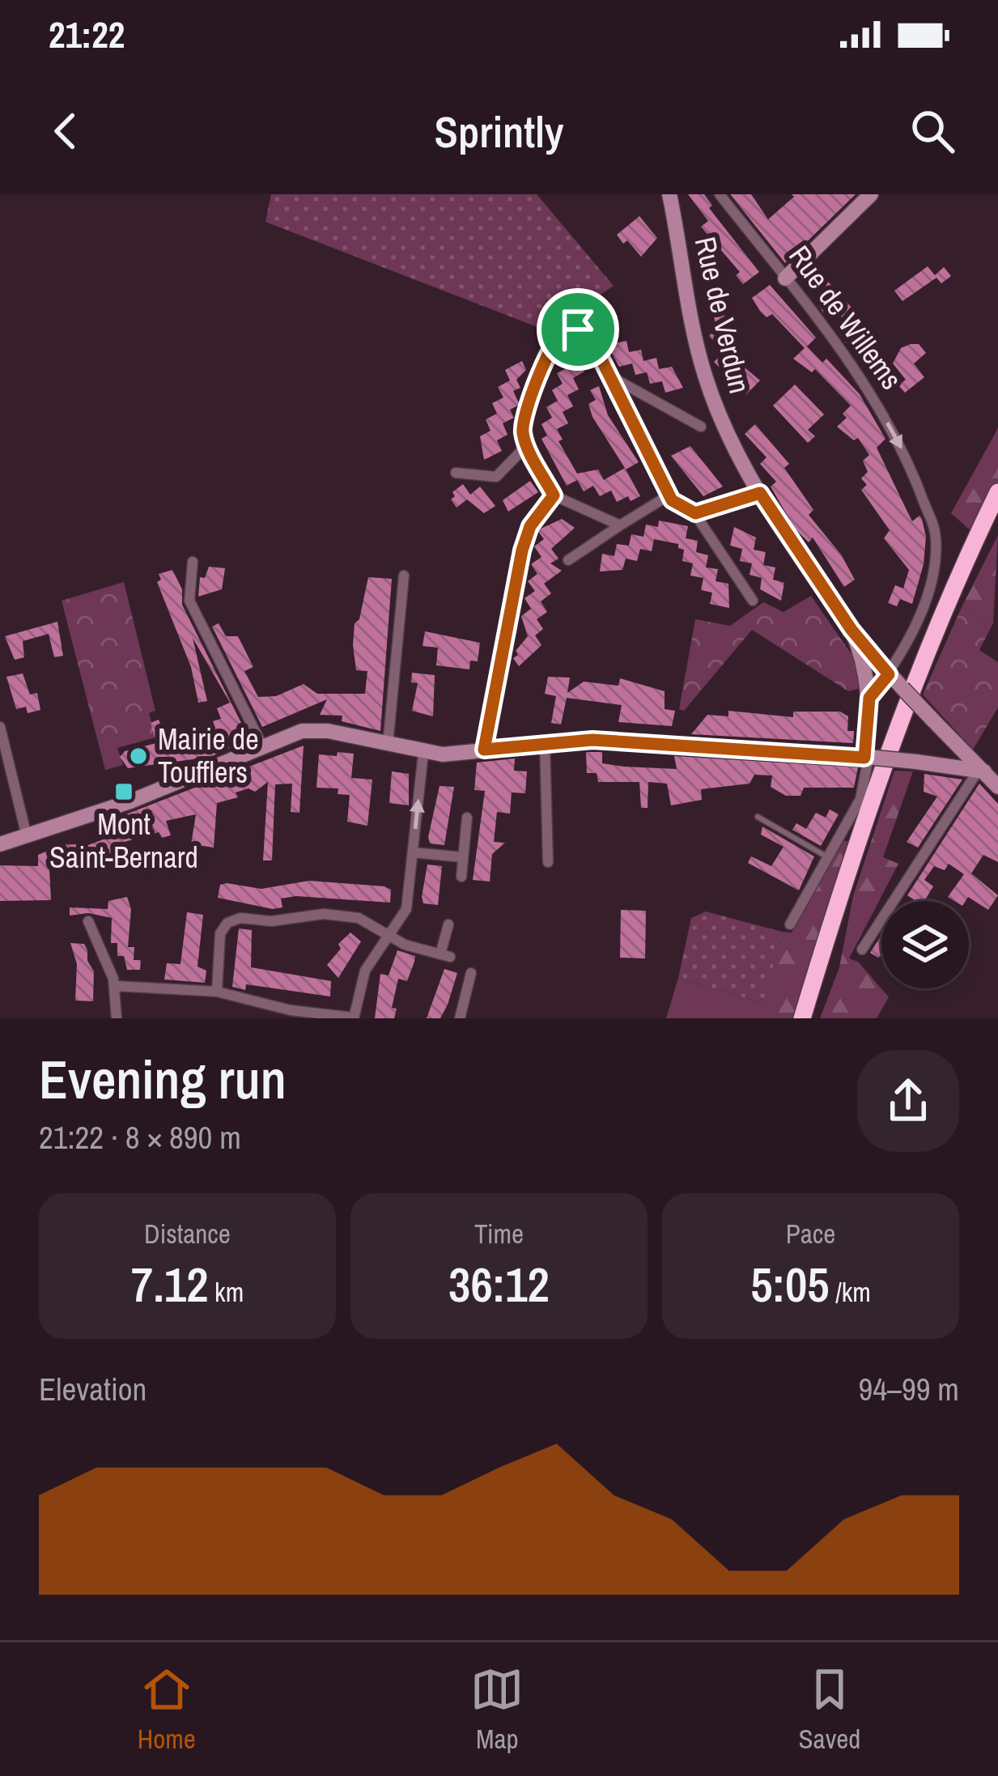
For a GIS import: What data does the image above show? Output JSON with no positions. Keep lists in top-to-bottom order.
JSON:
{
  "streets": {
    "main road": ["Rue de Verdun"],
    "street": ["Rue de Willems"]
  },
  "crossings": [
    ["Rue de Verdun", "Rue de Willems"]
  ],
  "one_way": ["Rue de Willems"],
  "places": {
    "other": ["Mairie de Toufflers"],
    "transit": ["Mont Saint-Bernard"]
  },
  "page": {
    "status": "21:22",
    "header": "Sprintly",
    "heading": ["Evening run", "21:22 · 8 × 890 m"],
    "stats": [
      ["Distance", "7.12 km"],
      ["Time", "36:12"],
      ["Pace", "5:05 /km"]
    ],
    "chart": ["Elevation", "94–99 m"],
    "tabs": ["Home", "Map", "Saved"]
  }
}
